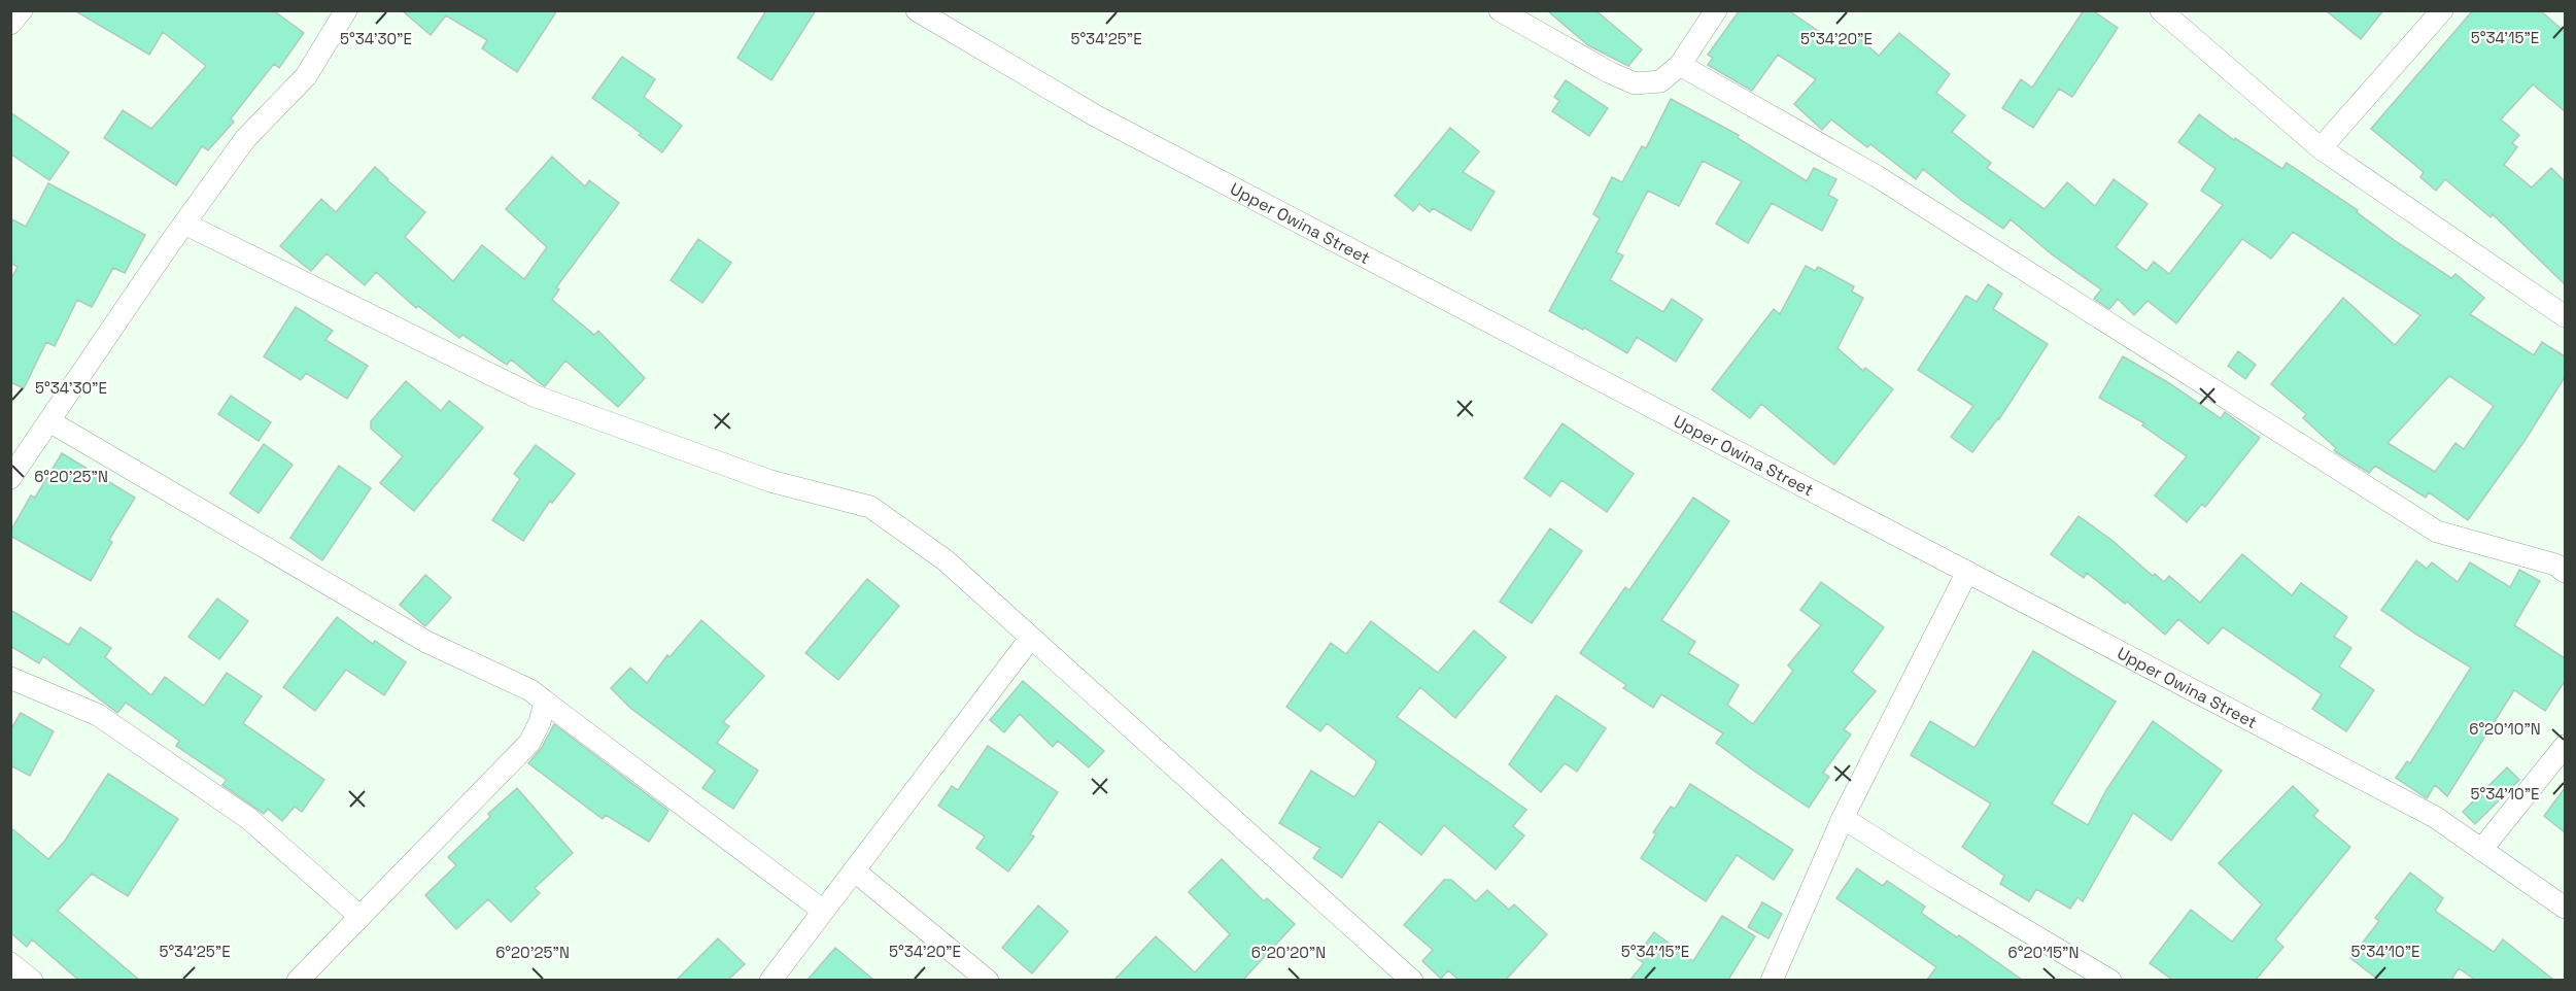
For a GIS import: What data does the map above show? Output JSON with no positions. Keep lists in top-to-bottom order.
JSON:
{
  "streets": {
    "street": ["Upper Owina Street"]
  },
  "coordinates": [
    "5°34'15\"E",
    "5°34'30\"E",
    "5°34'25\"E",
    "5°34'20\"E",
    "6°20'25\"N",
    "6°20'10\"N",
    "5°34'10\"E",
    "6°20'20\"N",
    "6°20'15\"N"
  ]
}
